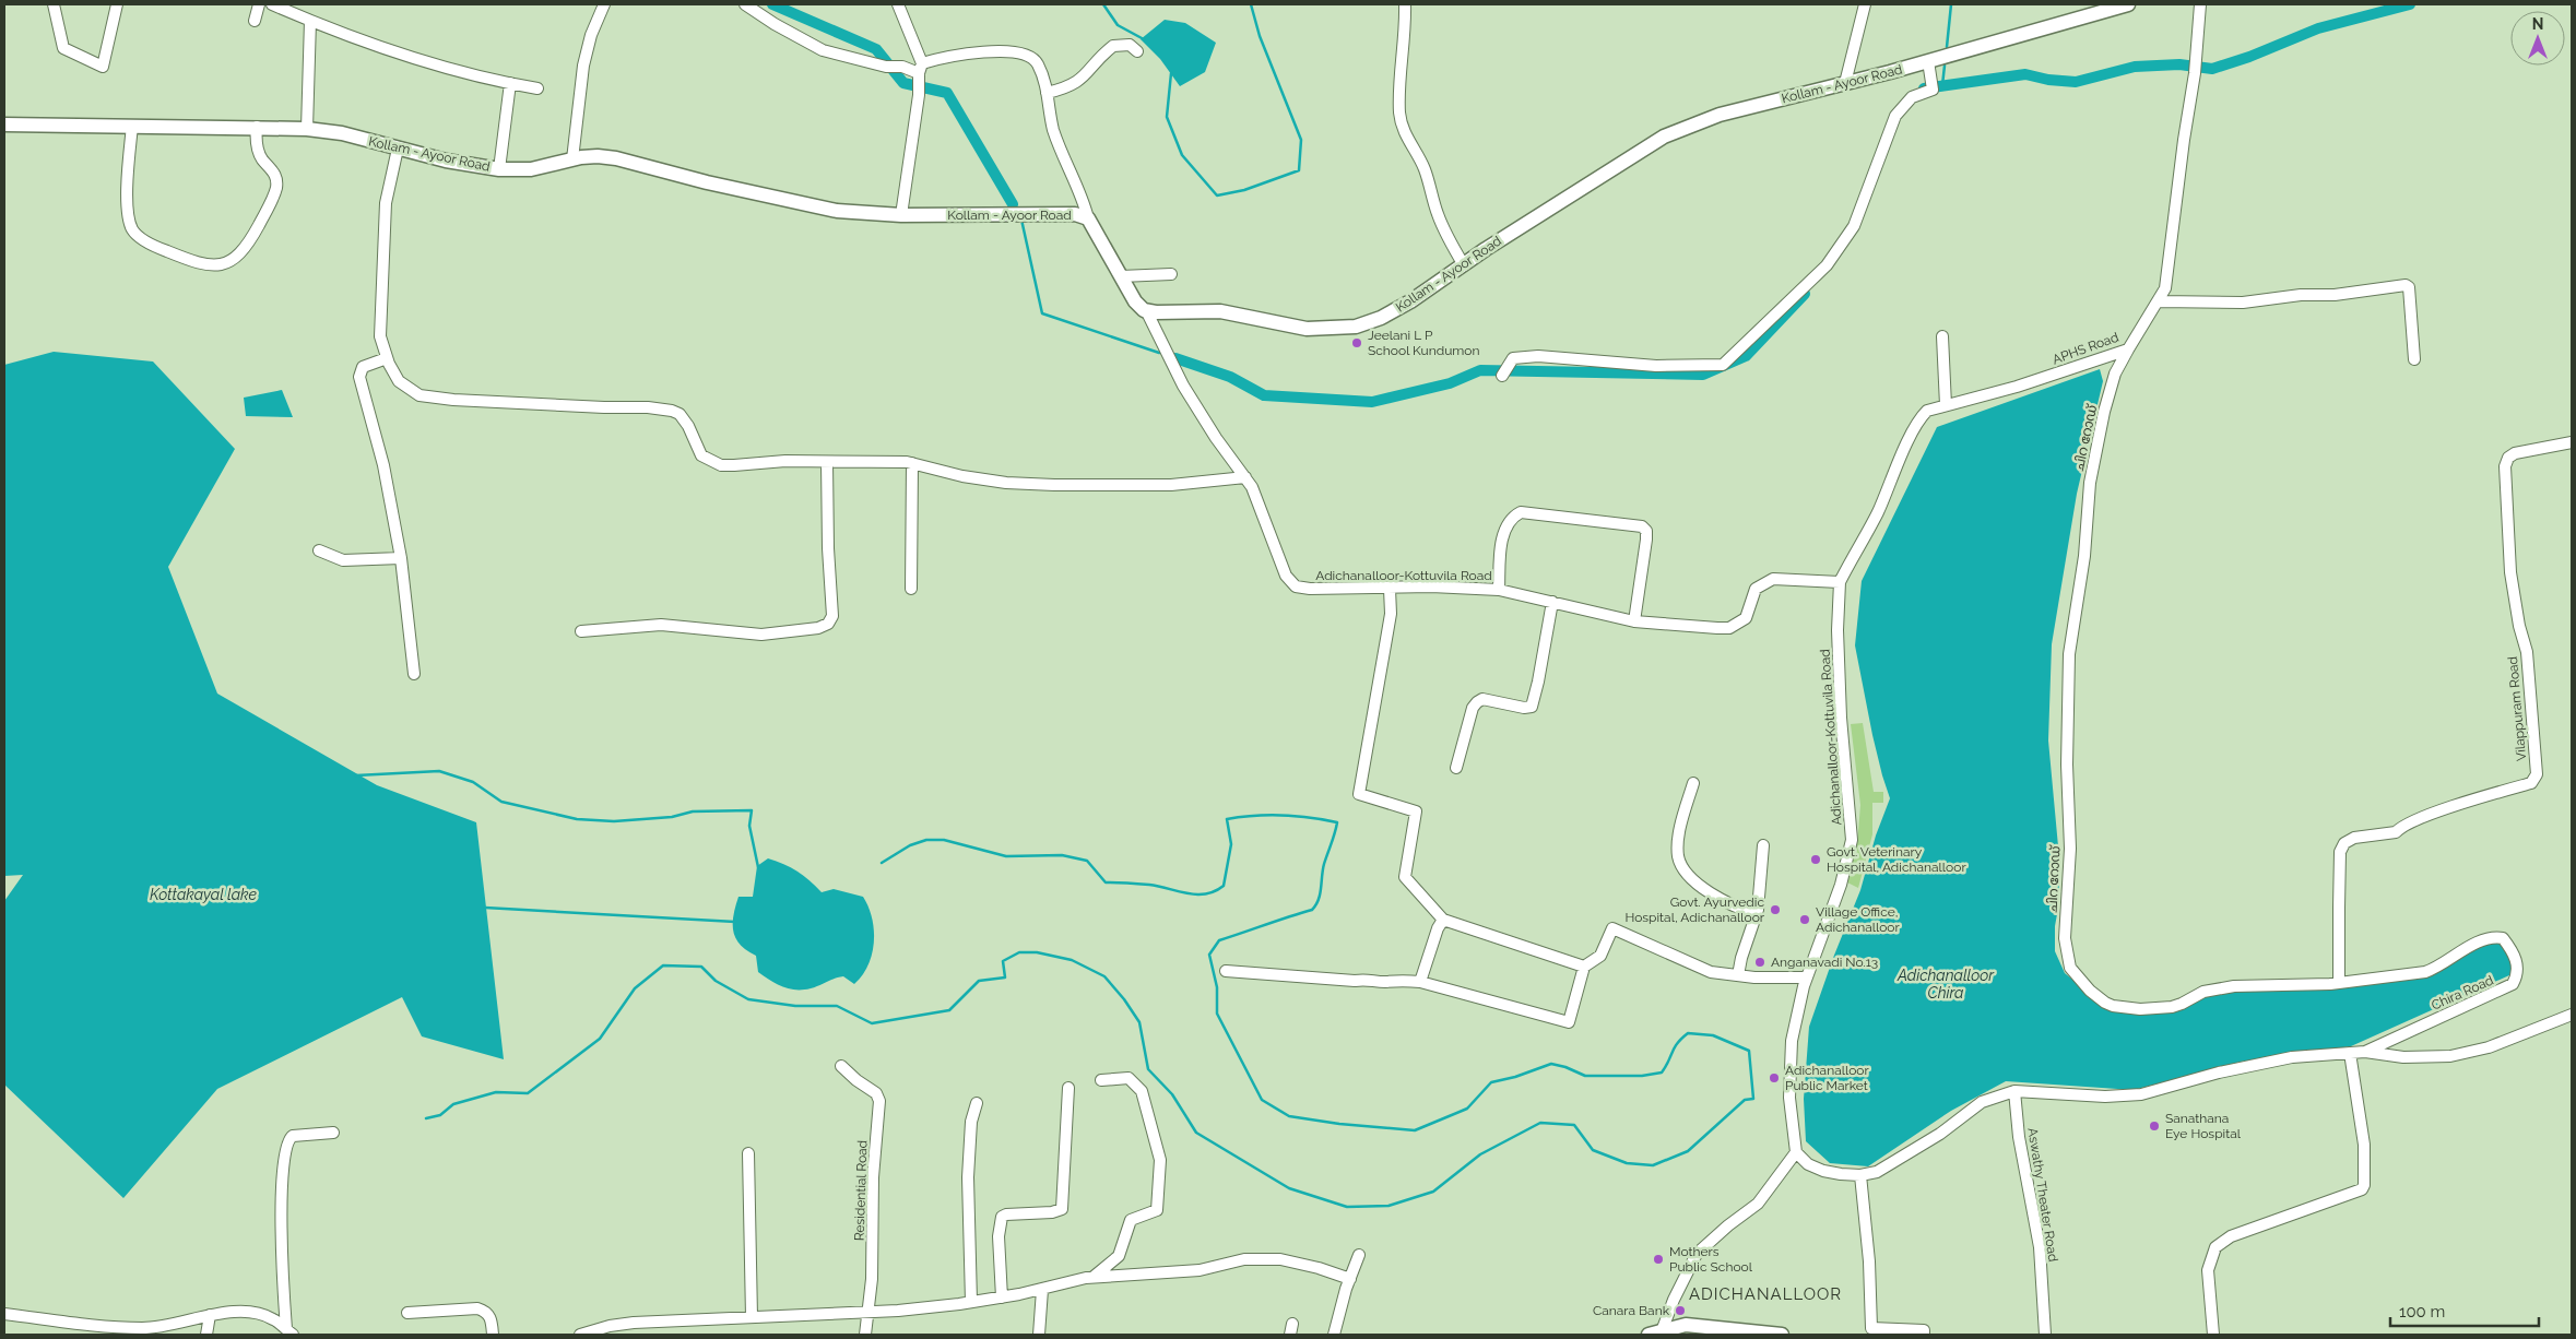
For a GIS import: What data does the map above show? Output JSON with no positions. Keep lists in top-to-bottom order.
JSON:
{
  "streets": {
    "main road": ["Kollam - Ayoor Road"],
    "street": [
      "APHS Road",
      "ചിറ റോഡ്",
      "Adichanalloor-Kottuvila Road",
      "Vilappuram Road",
      "Chira Road",
      "Residential Road",
      "Aswathy Theater Road"
    ]
  },
  "crossings": [
    ["Kollam - Ayoor Road", "Adichanalloor-Kottuvila Road"],
    ["APHS Road", "ചിറ റോഡ്"],
    ["APHS Road", "Adichanalloor-Kottuvila Road"],
    ["ചിറ റോഡ്", "Vilappuram Road"],
    ["ചിറ റോഡ്", "Chira Road"]
  ],
  "districts": ["ADICHANALLOOR"],
  "water": ["Kottakayal lake", "Adichanalloor Chira"],
  "places": [
    "Jeelani L P School Kundumon",
    "Govt. Veterinary Hospital, Adichanalloor",
    "Govt. Ayurvedic Hospital, Adichanalloor",
    "Village Office, Adichanalloor",
    "Anganavadi No.13",
    "Adichanalloor Public Market",
    "Sanathana Eye Hospital",
    "Mothers Public School",
    "Canara Bank"
  ],
  "scale_bar": "100 m",
  "north": "top"
}
